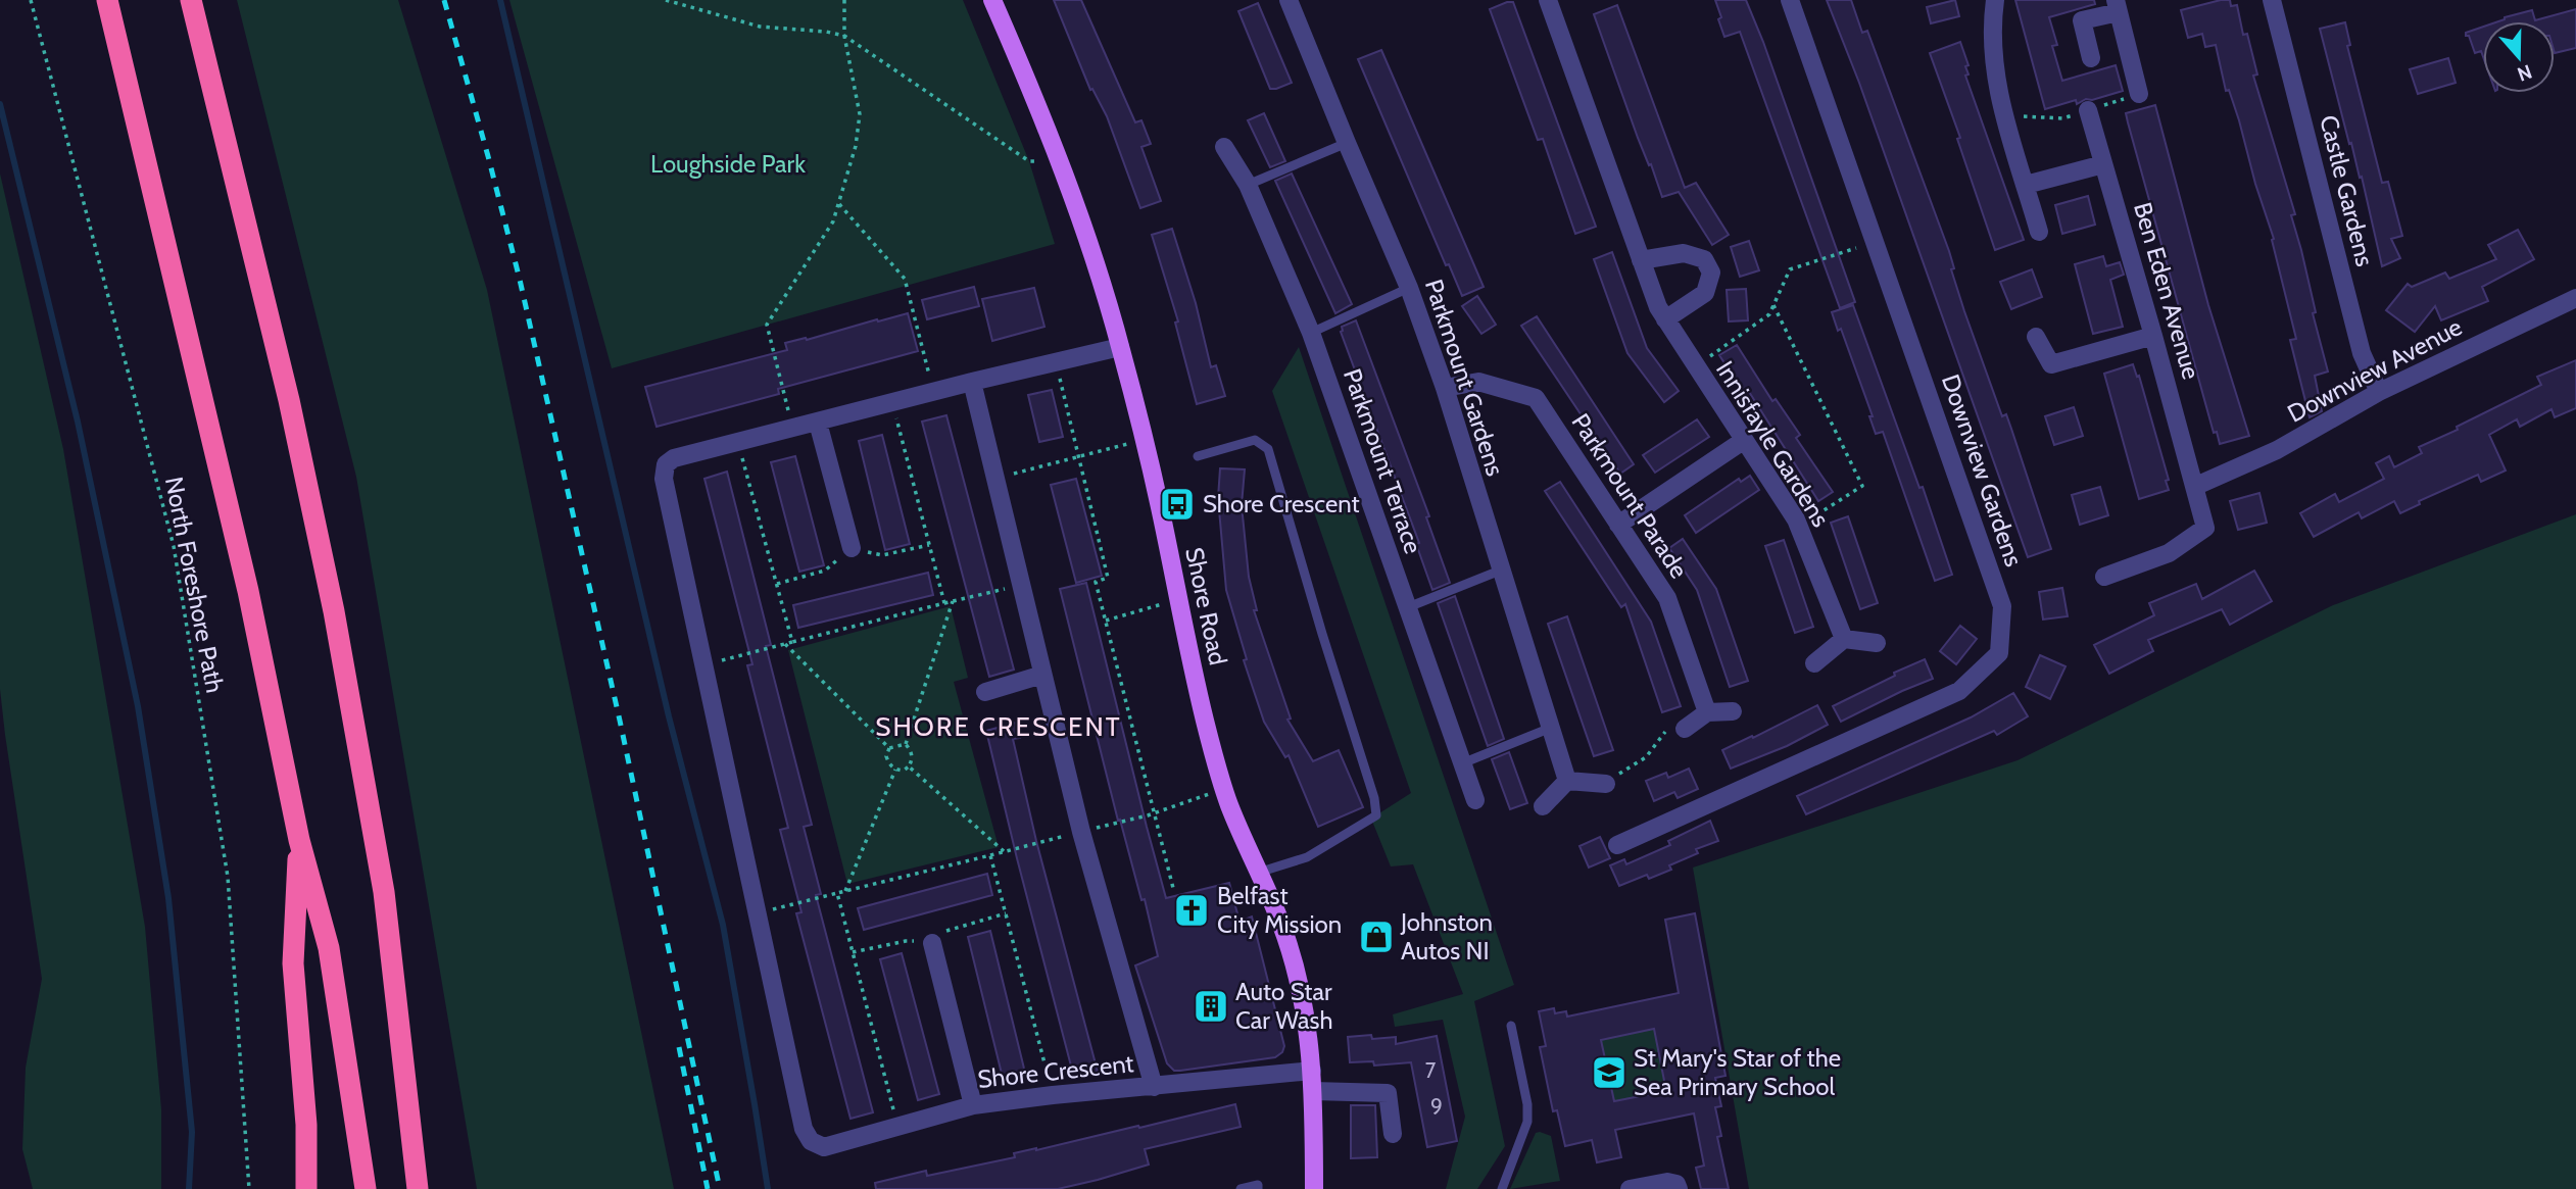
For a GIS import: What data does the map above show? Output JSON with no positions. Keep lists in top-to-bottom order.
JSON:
{
  "streets": {
    "main road": ["Shore Road"],
    "street": [
      "Castle Gardens",
      "Ben Eden Avenue",
      "Downview Avenue",
      "Parkmount Gardens",
      "Innisfayle Gardens",
      "Parkmount Terrace",
      "Downview Gardens",
      "Parkmount Parade",
      "Shore Crescent"
    ],
    "path": ["North Foreshore Path"]
  },
  "crossings": [
    ["Castle Gardens", "Downview Avenue"],
    ["Ben Eden Avenue", "Downview Avenue"],
    ["Parkmount Gardens", "Parkmount Parade"],
    ["Shore Road", "Shore Crescent"]
  ],
  "districts": ["SHORE CRESCENT"],
  "parks": ["Loughside Park"],
  "places": {
    "bus stop": ["Shore Crescent"],
    "church": ["Belfast City Mission"],
    "shop": ["Johnston Autos NI"],
    "building": ["Auto Star Car Wash"],
    "school or university": ["St Mary's Star of the Sea Primary School"]
  },
  "house_numbers": ["7", "9"],
  "north": "bottom"
}
